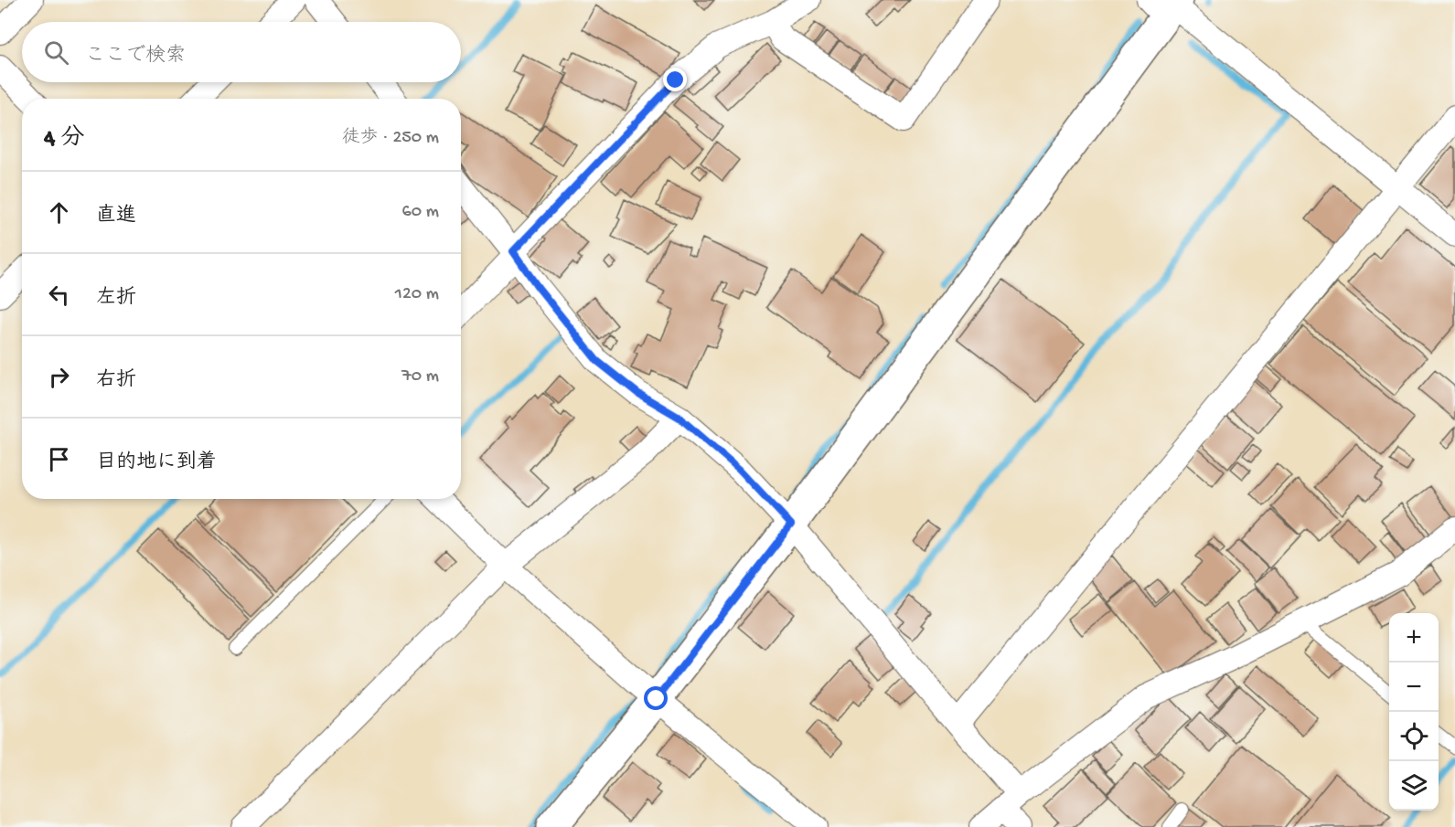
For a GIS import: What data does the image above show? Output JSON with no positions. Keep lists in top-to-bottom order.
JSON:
{
  "page": {
    "search": "ここで検索",
    "heading": ["4 分", "徒歩 · 250 m"],
    "list": [
      ["直進", "60 m"],
      ["左折", "120 m"],
      ["右折", "70 m"],
      "目的地に到着"
    ],
    "map_buttons": ["+", "−"]
  }
}
